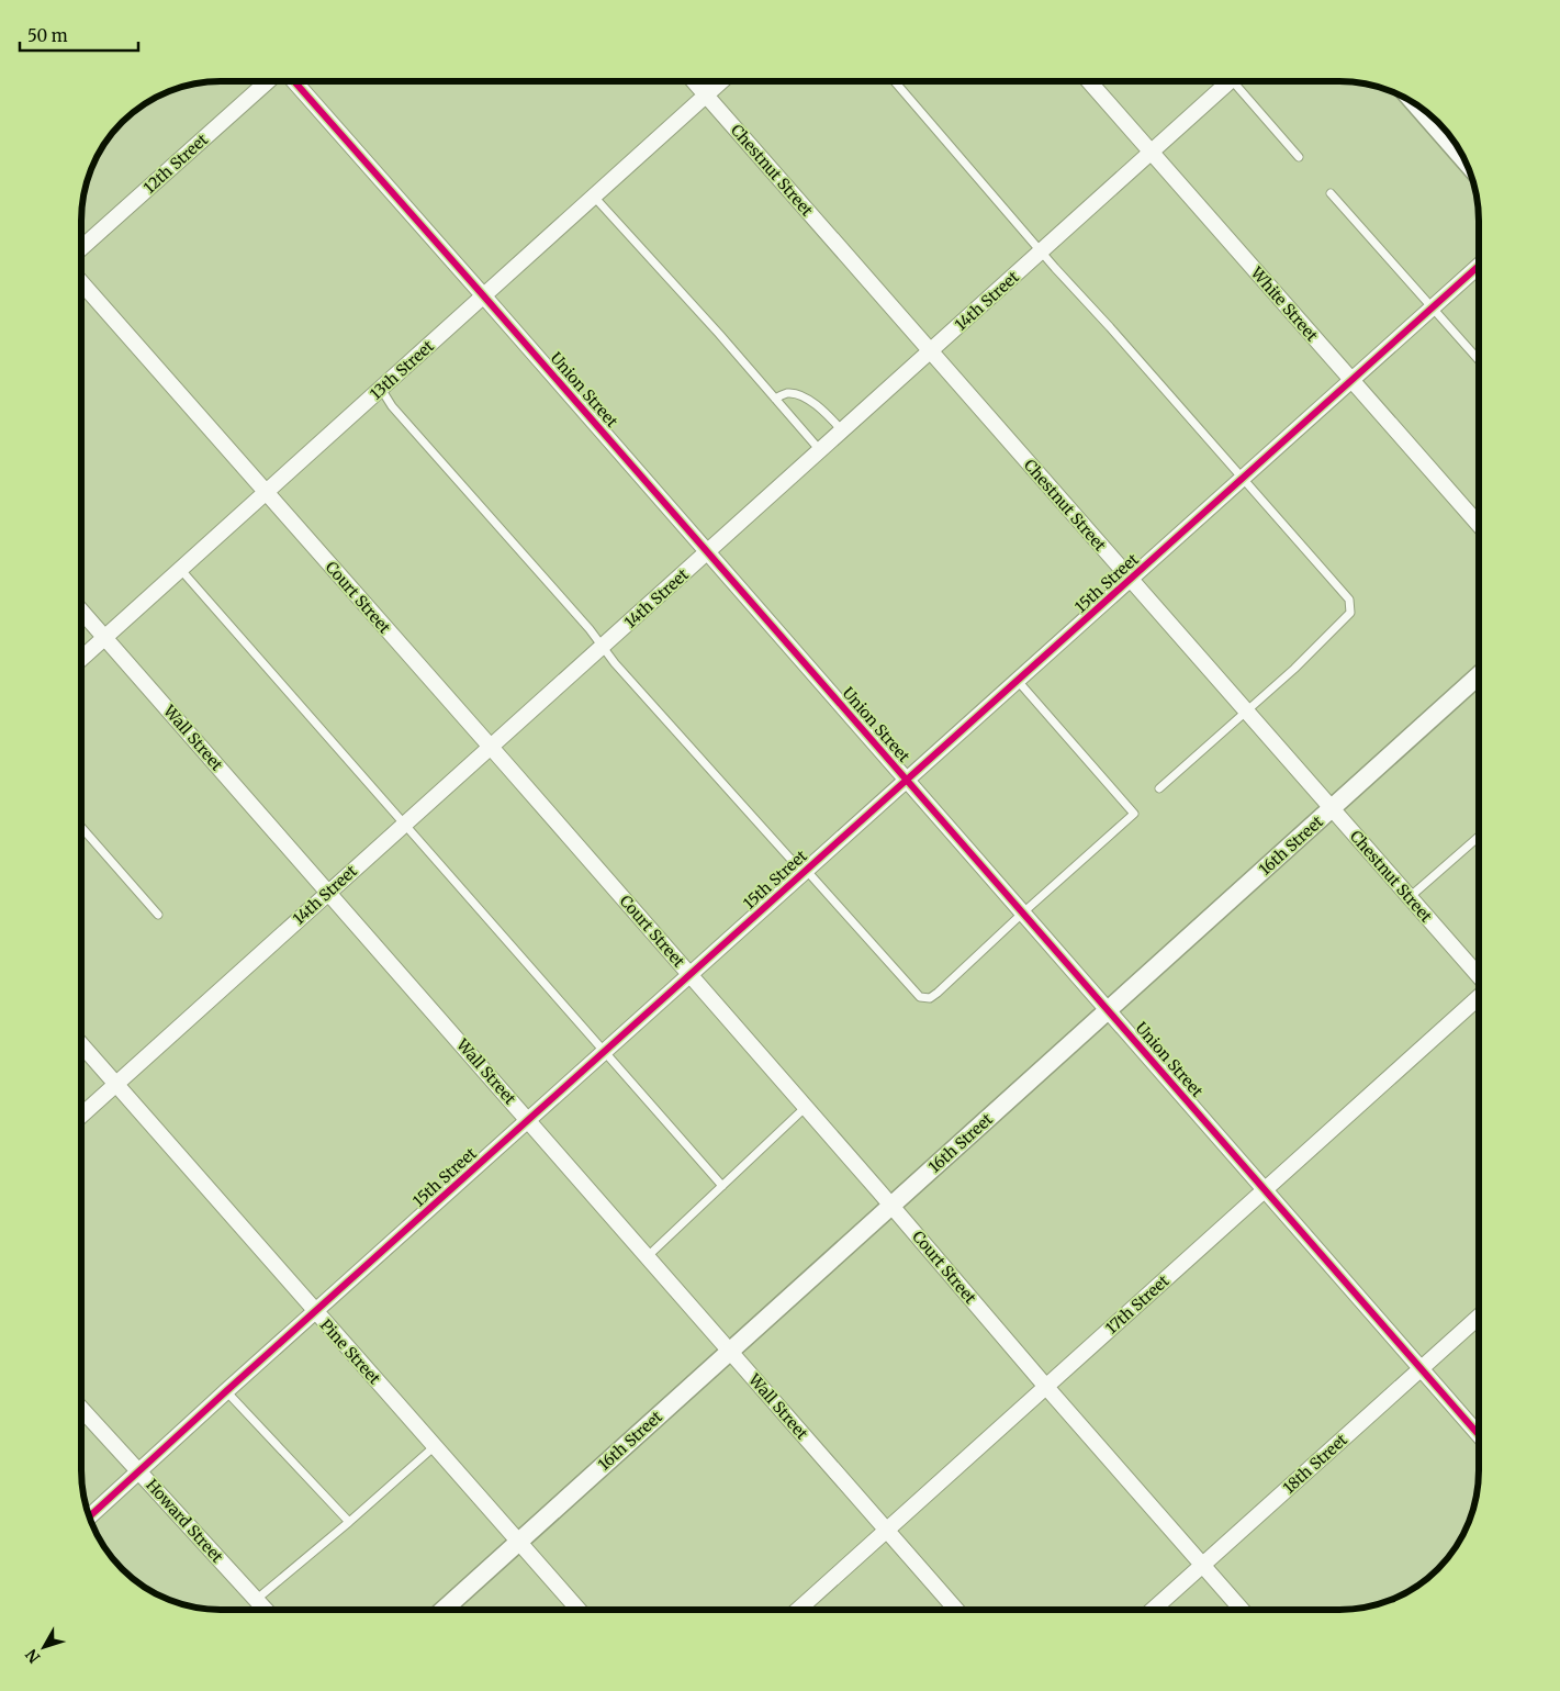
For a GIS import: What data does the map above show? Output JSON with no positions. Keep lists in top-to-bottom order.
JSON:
{
  "streets": {
    "street": [
      "12th Street",
      "Chestnut Street",
      "14th Street",
      "White Street",
      "13th Street",
      "Union Street",
      "15th Street",
      "Court Street",
      "Wall Street",
      "16th Street",
      "17th Street",
      "Pine Street",
      "18th Street",
      "Howard Street"
    ]
  },
  "crossings": [
    ["Chestnut Street", "14th Street"],
    ["Chestnut Street", "13th Street"],
    ["Chestnut Street", "15th Street"],
    ["Chestnut Street", "16th Street"],
    ["14th Street", "White Street"],
    ["14th Street", "Union Street"],
    ["14th Street", "Court Street"],
    ["14th Street", "Wall Street"],
    ["14th Street", "Pine Street"],
    ["White Street", "15th Street"],
    ["13th Street", "Union Street"],
    ["13th Street", "Court Street"],
    ["13th Street", "Wall Street"],
    ["Union Street", "15th Street"],
    ["Union Street", "16th Street"],
    ["Union Street", "17th Street"],
    ["Union Street", "18th Street"],
    ["15th Street", "Court Street"],
    ["15th Street", "Wall Street"],
    ["15th Street", "Pine Street"],
    ["15th Street", "Howard Street"],
    ["Court Street", "16th Street"],
    ["Court Street", "17th Street"],
    ["Court Street", "18th Street"],
    ["Wall Street", "16th Street"],
    ["Wall Street", "17th Street"],
    ["16th Street", "Pine Street"]
  ],
  "scale_bar": "50 m",
  "north": "bottom left"
}
